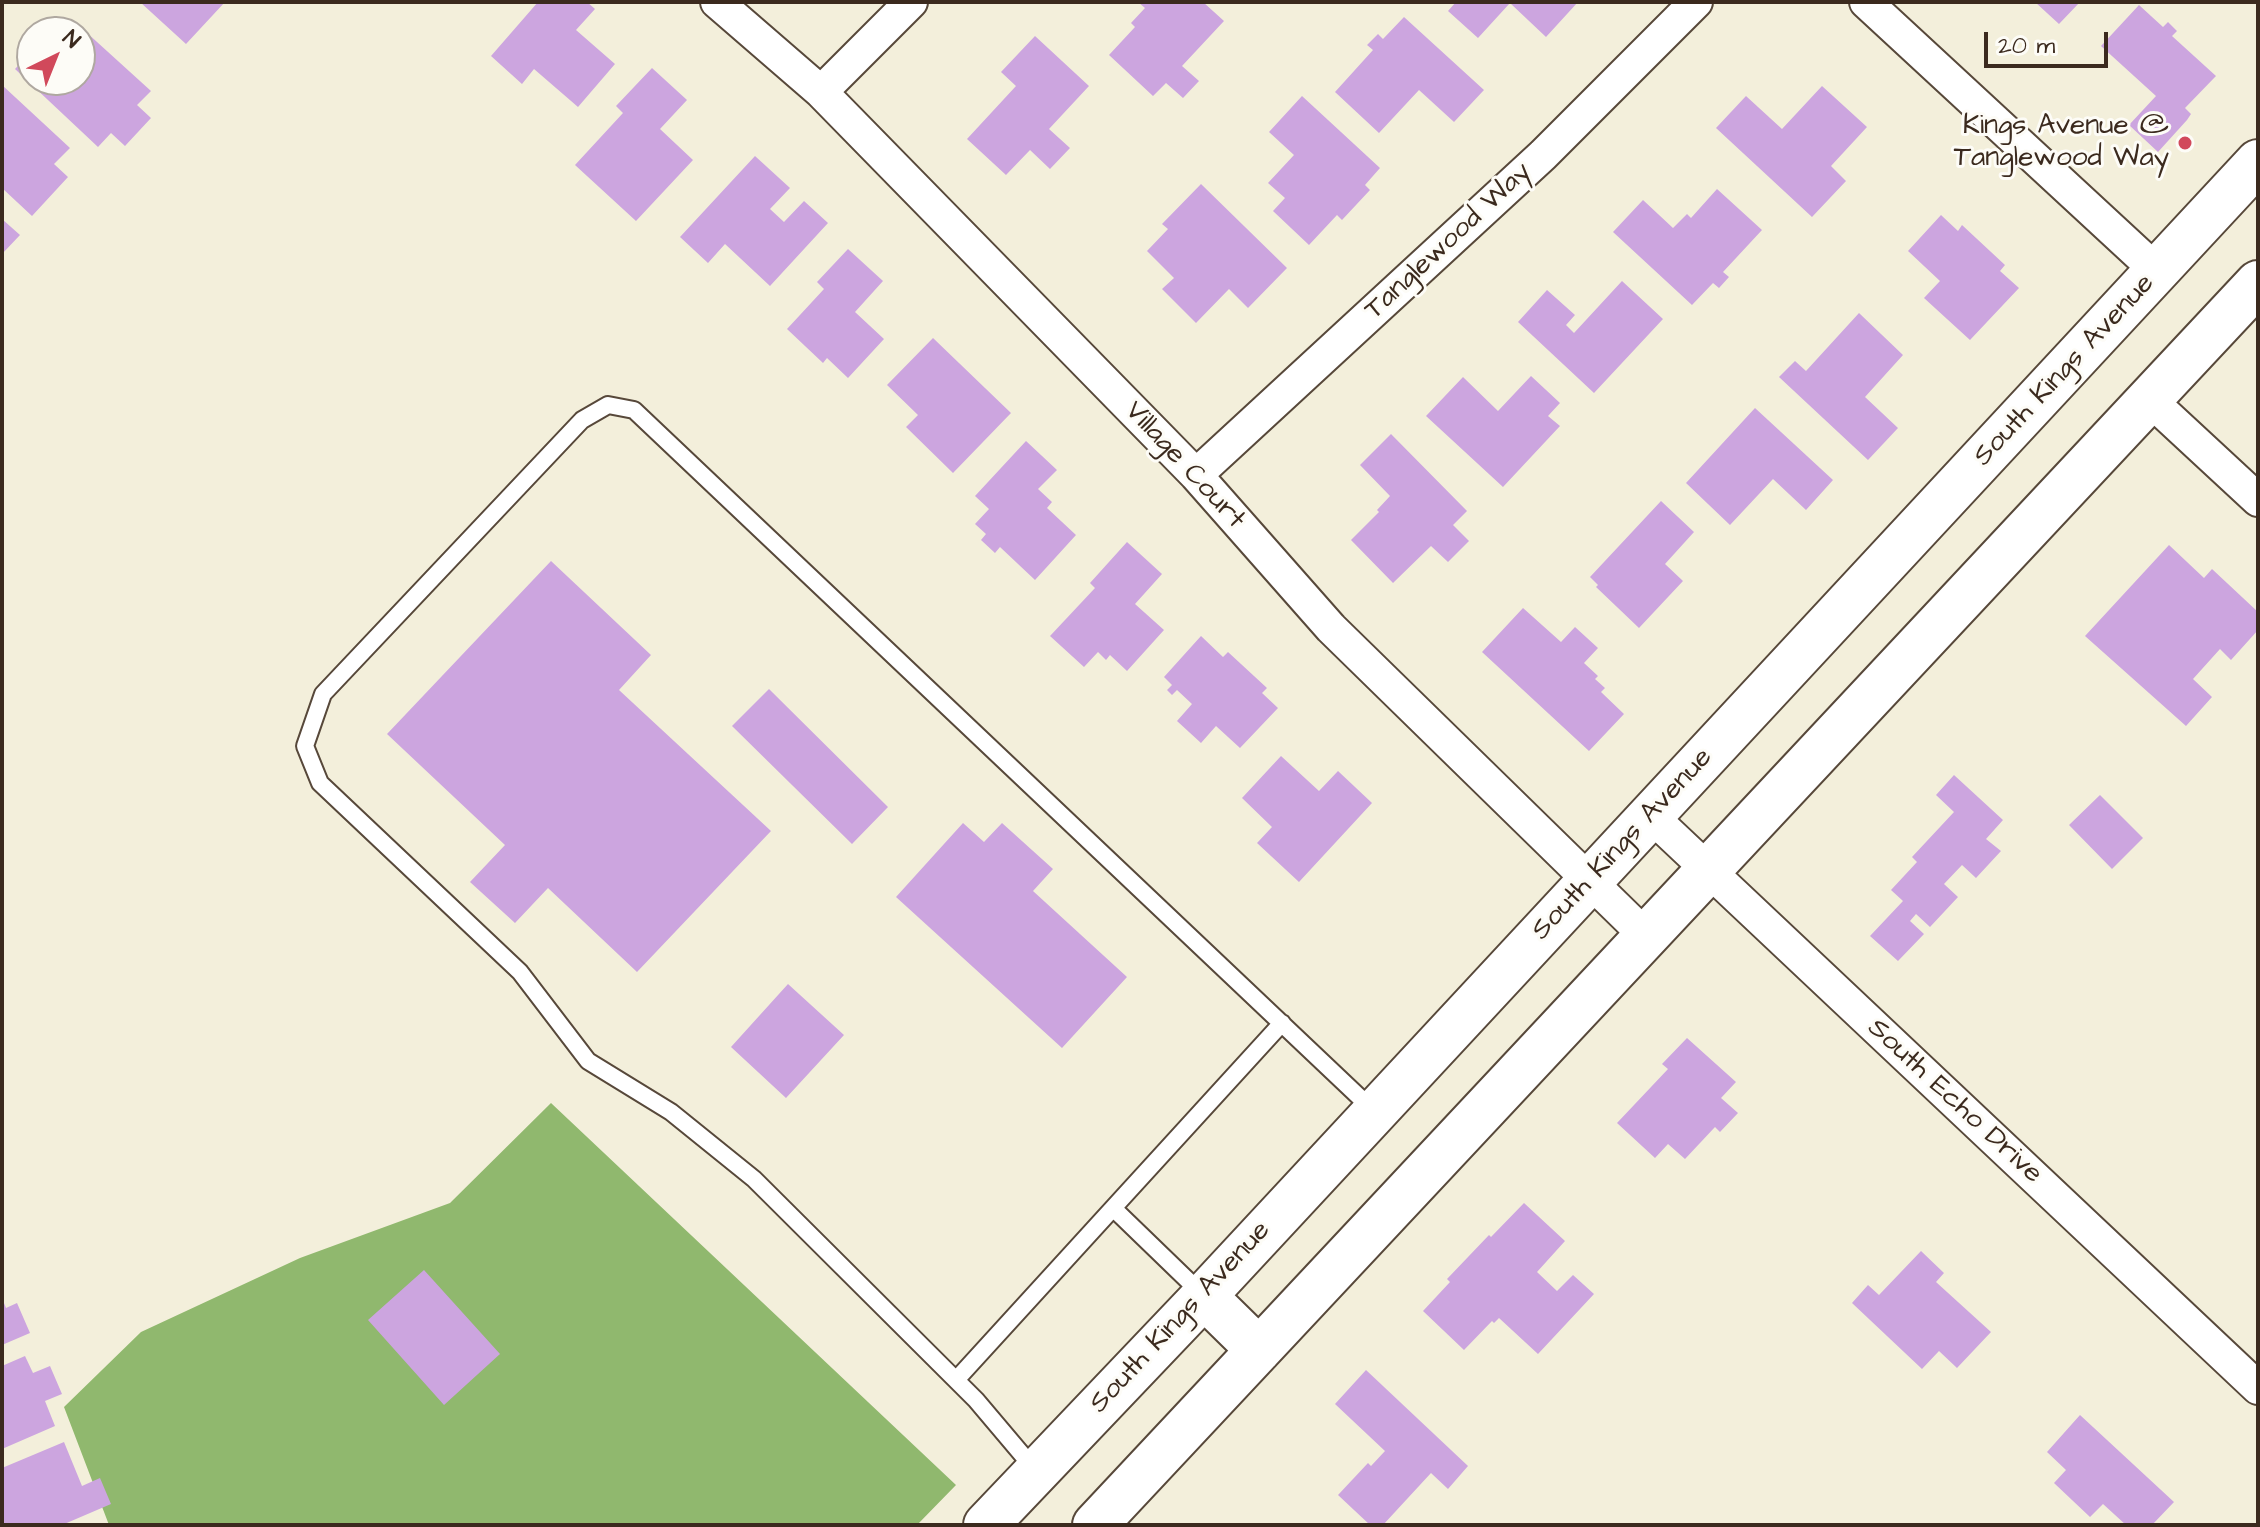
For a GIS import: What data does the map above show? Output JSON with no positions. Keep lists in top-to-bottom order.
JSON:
{
  "streets": {
    "main road": ["South Kings Avenue"],
    "street": ["Tanglewood Way", "Village Court", "South Echo Drive"]
  },
  "crossings": [
    ["Tanglewood Way", "Village Court"],
    ["South Kings Avenue", "Village Court"],
    ["South Kings Avenue", "South Echo Drive"]
  ],
  "places": ["Kings Avenue @ Tanglewood Way"],
  "scale_bar": "20 m",
  "north": "top right"
}
